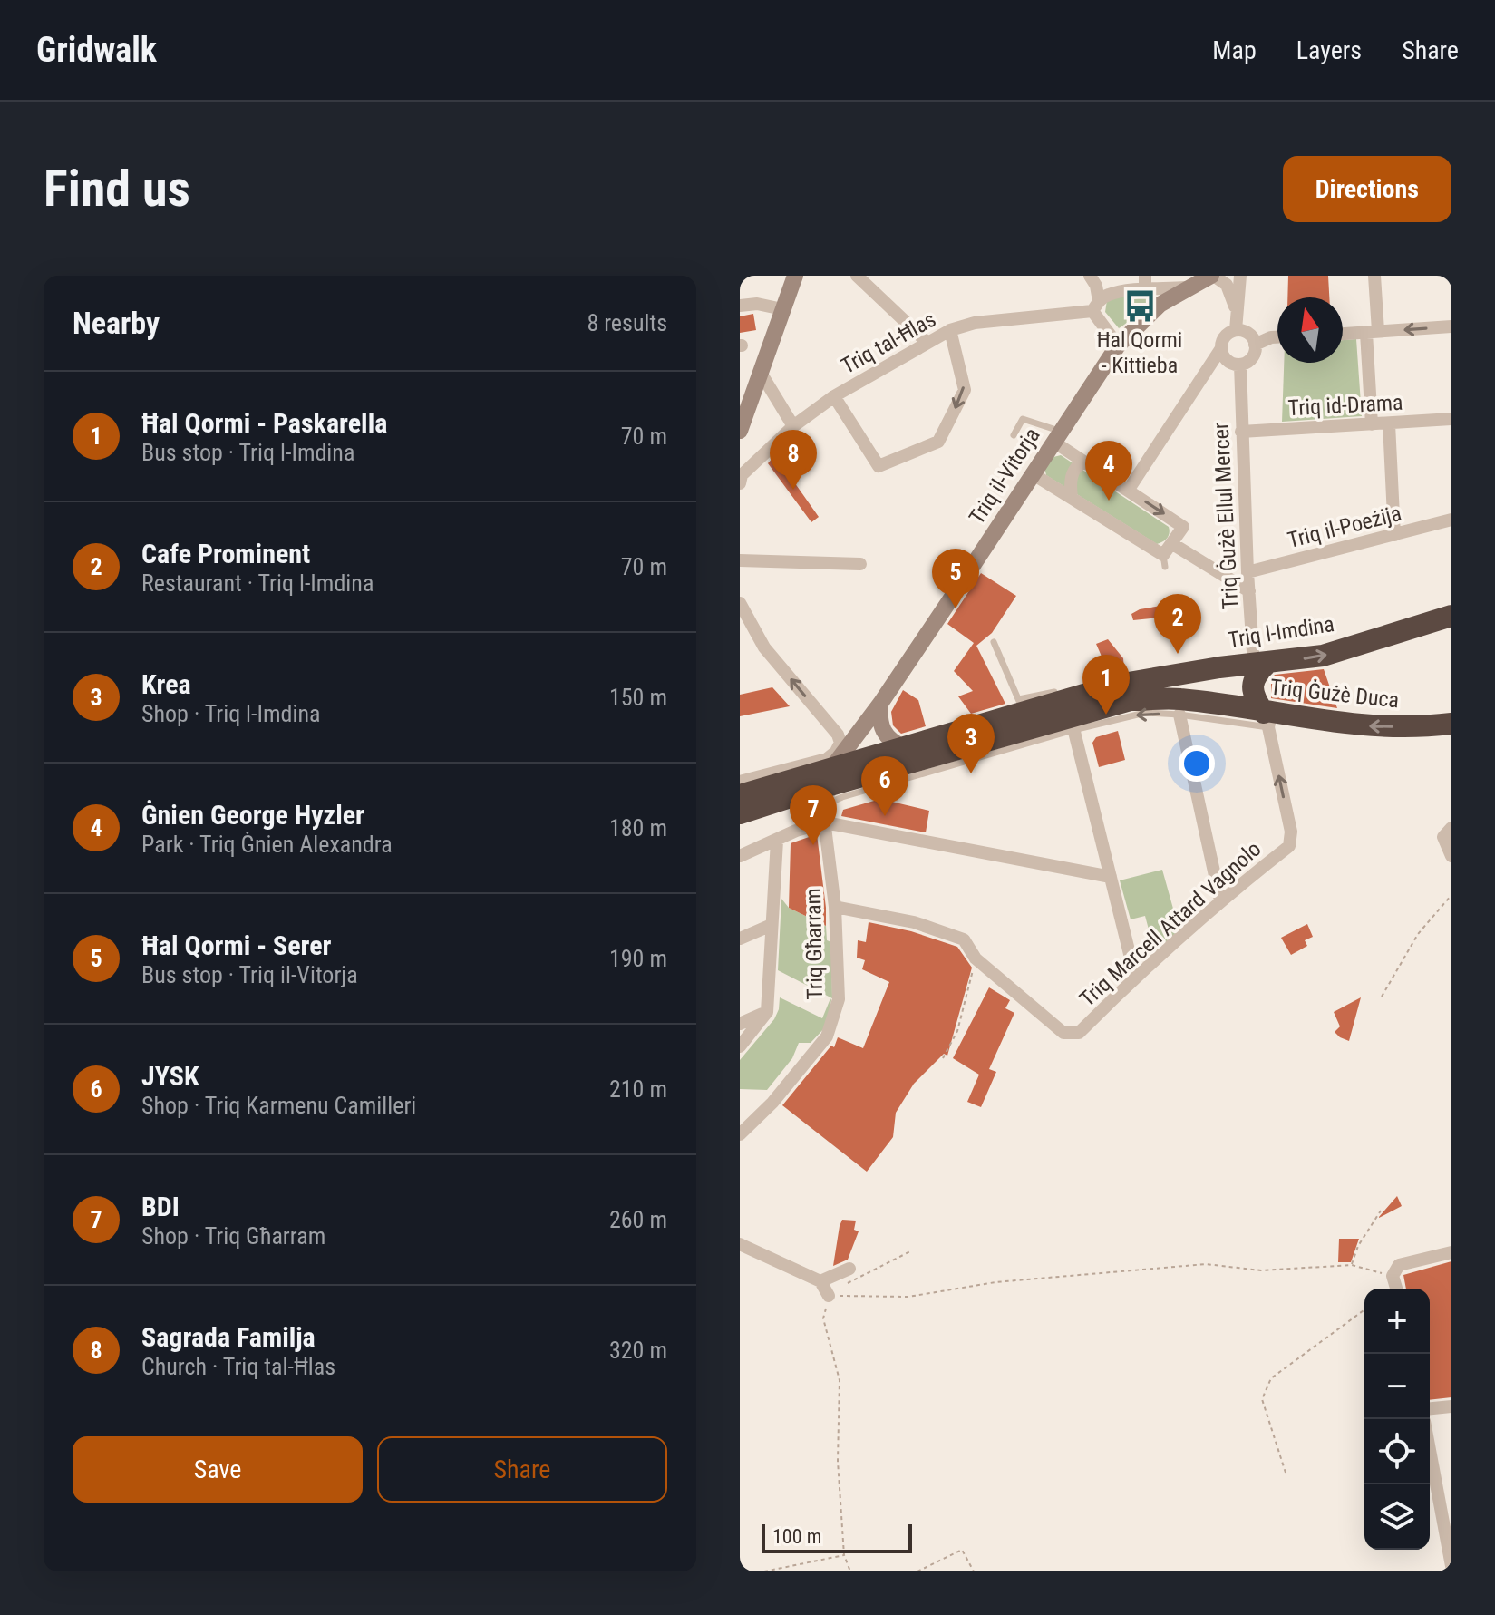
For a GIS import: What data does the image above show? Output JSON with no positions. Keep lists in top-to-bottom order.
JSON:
{
  "streets": {
    "highway": ["Triq l-Imdina", "Triq Ġużè Duca"],
    "street": [
      "Triq tal-Ħlas",
      "Triq id-Drama",
      "Triq il-Vitorja",
      "Triq Ġużè Ellul Mercer",
      "Triq il-Poeżija",
      "Triq Marcell Attard Vagnolo",
      "Triq Għarram"
    ]
  },
  "crossings": [
    ["Triq tal-Ħlas", "Triq il-Vitorja"],
    ["Triq id-Drama", "Triq Ġużè Ellul Mercer"],
    ["Triq il-Vitorja", "Triq l-Imdina"],
    ["Triq Ġużè Ellul Mercer", "Triq il-Poeżija"],
    ["Triq Ġużè Ellul Mercer", "Triq l-Imdina"],
    ["Triq l-Imdina", "Triq Ġużè Duca"],
    ["Triq l-Imdina", "Triq Marcell Attard Vagnolo"],
    ["Triq l-Imdina", "Triq Għarram"],
    ["Triq Ġużè Duca", "Triq Marcell Attard Vagnolo"]
  ],
  "one_way": ["Triq Ġużè Duca"],
  "places": {
    "bus stop": ["Ħal Qormi - Kittieba"]
  },
  "scale_bar": "100 m",
  "north": "top",
  "page": {
    "header": "Gridwalk",
    "nav": ["Map", "Layers", "Share"],
    "buttons": [
      "Directions",
      ["Save", "Share"]
    ],
    "title": "Find us",
    "heading": ["Nearby", "8 results"],
    "list": [
      {
        "mark": "1",
        "name": "Ħal Qormi - Paskarella",
        "note": "Bus stop · Triq l-Imdina",
        "value": "70 m"
      },
      {
        "mark": "2",
        "name": "Cafe Prominent",
        "note": "Restaurant · Triq l-Imdina",
        "value": "70 m"
      },
      {
        "mark": "3",
        "name": "Krea",
        "note": "Shop · Triq l-Imdina",
        "value": "150 m"
      },
      {
        "mark": "4",
        "name": "Ġnien George Hyzler",
        "note": "Park · Triq Ġnien Alexandra",
        "value": "180 m"
      },
      {
        "mark": "5",
        "name": "Ħal Qormi - Serer",
        "note": "Bus stop · Triq il-Vitorja",
        "value": "190 m"
      },
      {
        "mark": "6",
        "name": "JYSK",
        "note": "Shop · Triq Karmenu Camilleri",
        "value": "210 m"
      },
      {
        "mark": "7",
        "name": "BDI",
        "note": "Shop · Triq Għarram",
        "value": "260 m"
      },
      {
        "mark": "8",
        "name": "Sagrada Familja",
        "note": "Church · Triq tal-Ħlas",
        "value": "320 m"
      }
    ],
    "pins": [
      "8",
      "4",
      "5",
      "2",
      "1",
      "3",
      "6",
      "7"
    ],
    "map_buttons": ["+", "−"],
    "scale": "100 m"
  }
}
